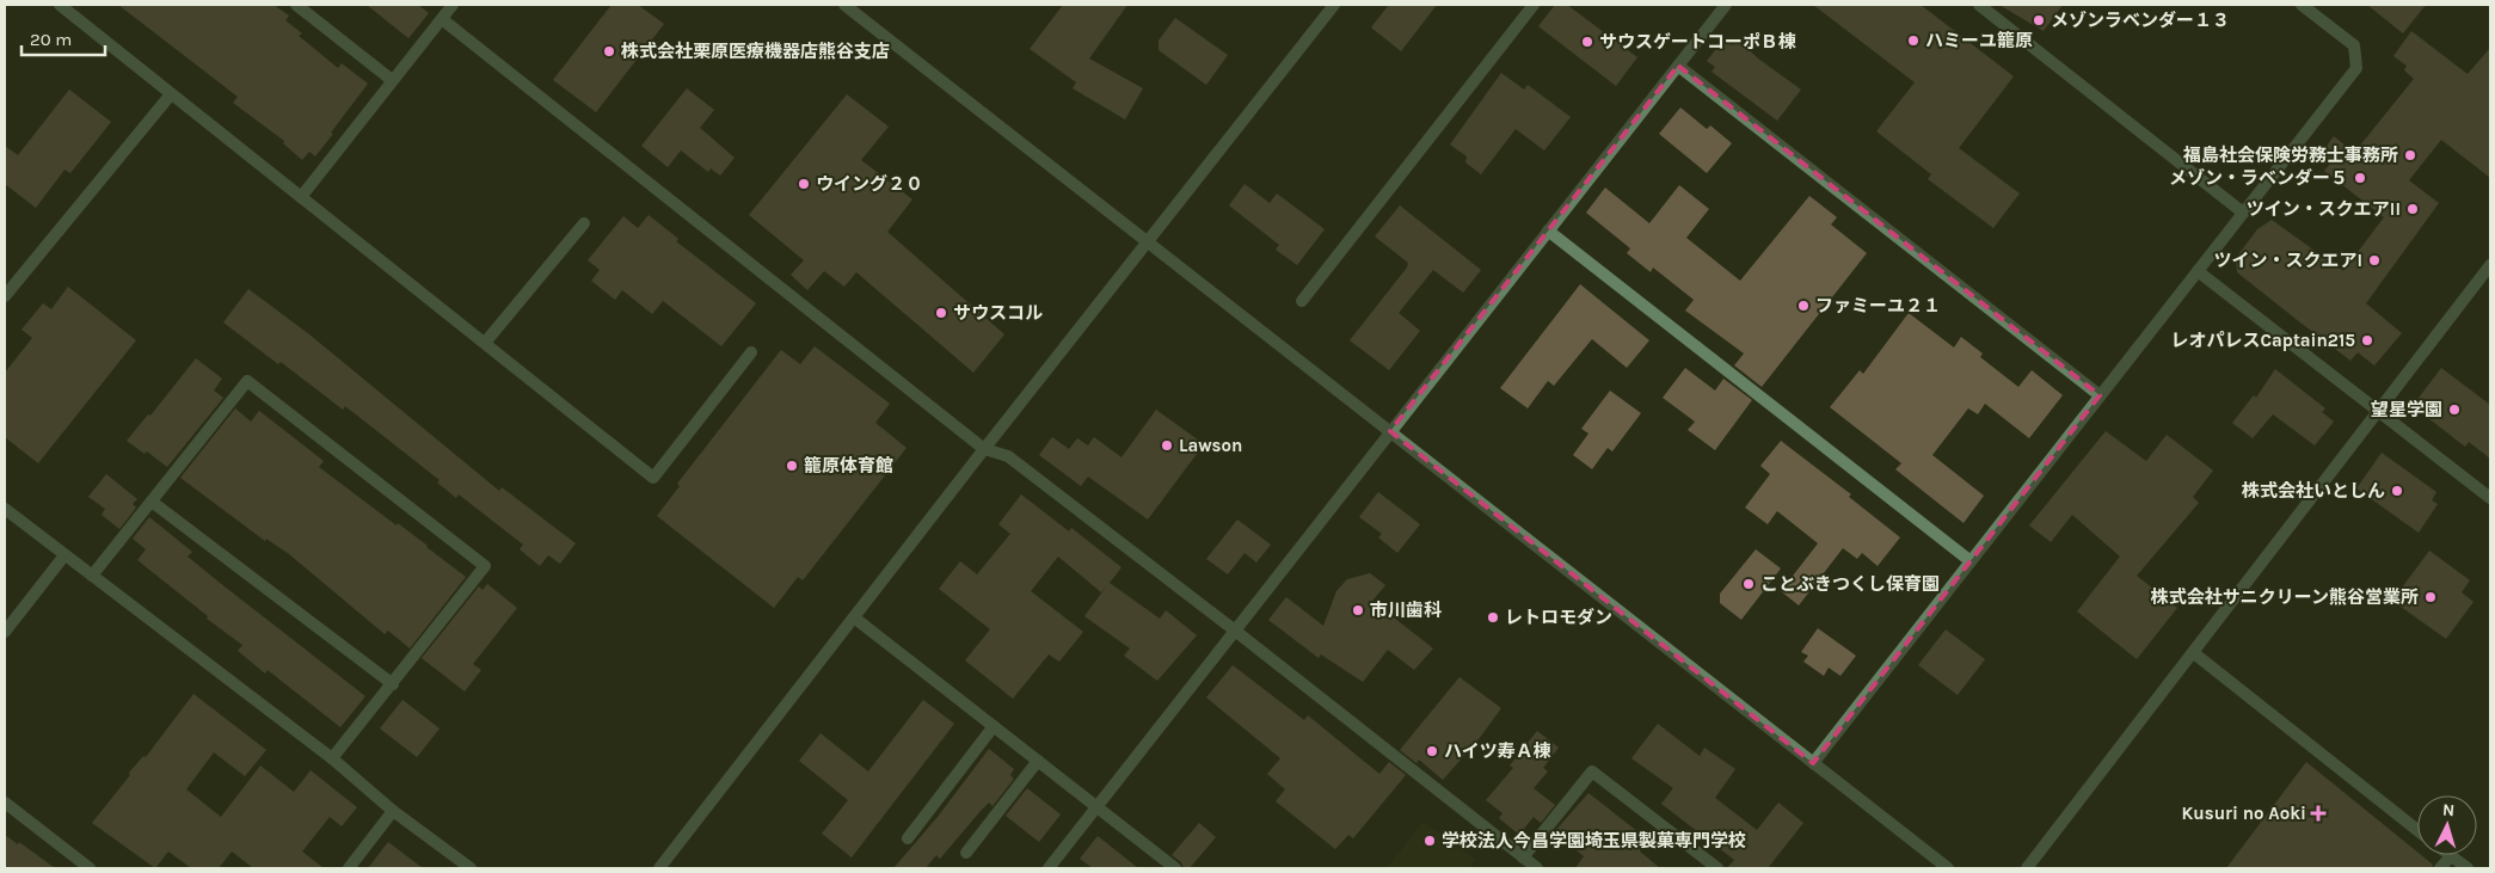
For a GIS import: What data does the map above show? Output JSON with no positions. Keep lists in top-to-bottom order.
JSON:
{
  "places": {
    "other": [
      "メゾンラベンダー１３",
      "ハミーユ籠原",
      "サウスゲートコーポＢ棟",
      "株式会社栗原医療機器店熊谷支店",
      "福島社会保険労務士事務所",
      "メゾン・ラベンダー５",
      "ウイング２０",
      "ツイン・スクエアII",
      "ツイン・スクエアI",
      "ファミーユ２１",
      "サウスコル",
      "レオパレスCaptain215",
      "望星学園",
      "Lawson",
      "籠原体育館",
      "株式会社いとしん",
      "ことぶきつくし保育園",
      "株式会社サニクリーン熊谷営業所",
      "市川歯科",
      "レトロモダン",
      "ハイツ寿Ａ棟",
      "学校法人今昌学園埼玉県製菓専門学校"
    ],
    "health": ["Kusuri no Aoki"]
  },
  "scale_bar": "20 m",
  "north": "top"
}
